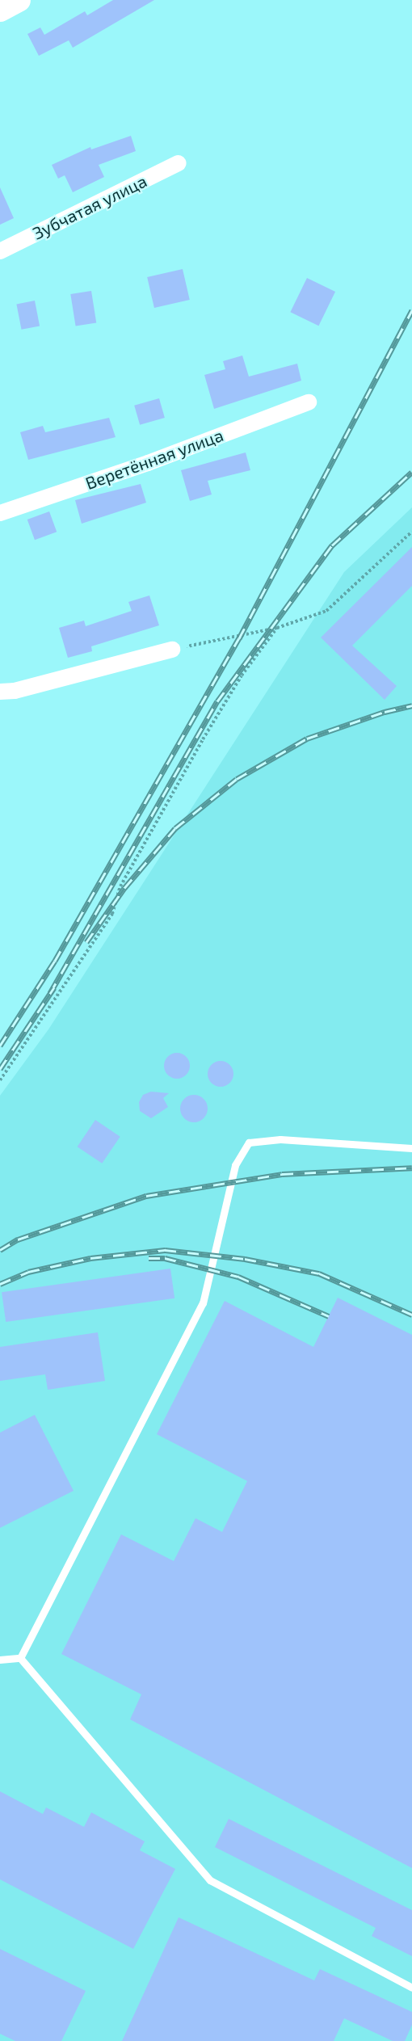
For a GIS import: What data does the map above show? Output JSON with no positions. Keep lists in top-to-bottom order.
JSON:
{
  "streets": {
    "street": ["Зубчатая улица", "Веретённая улица"]
  }
}
